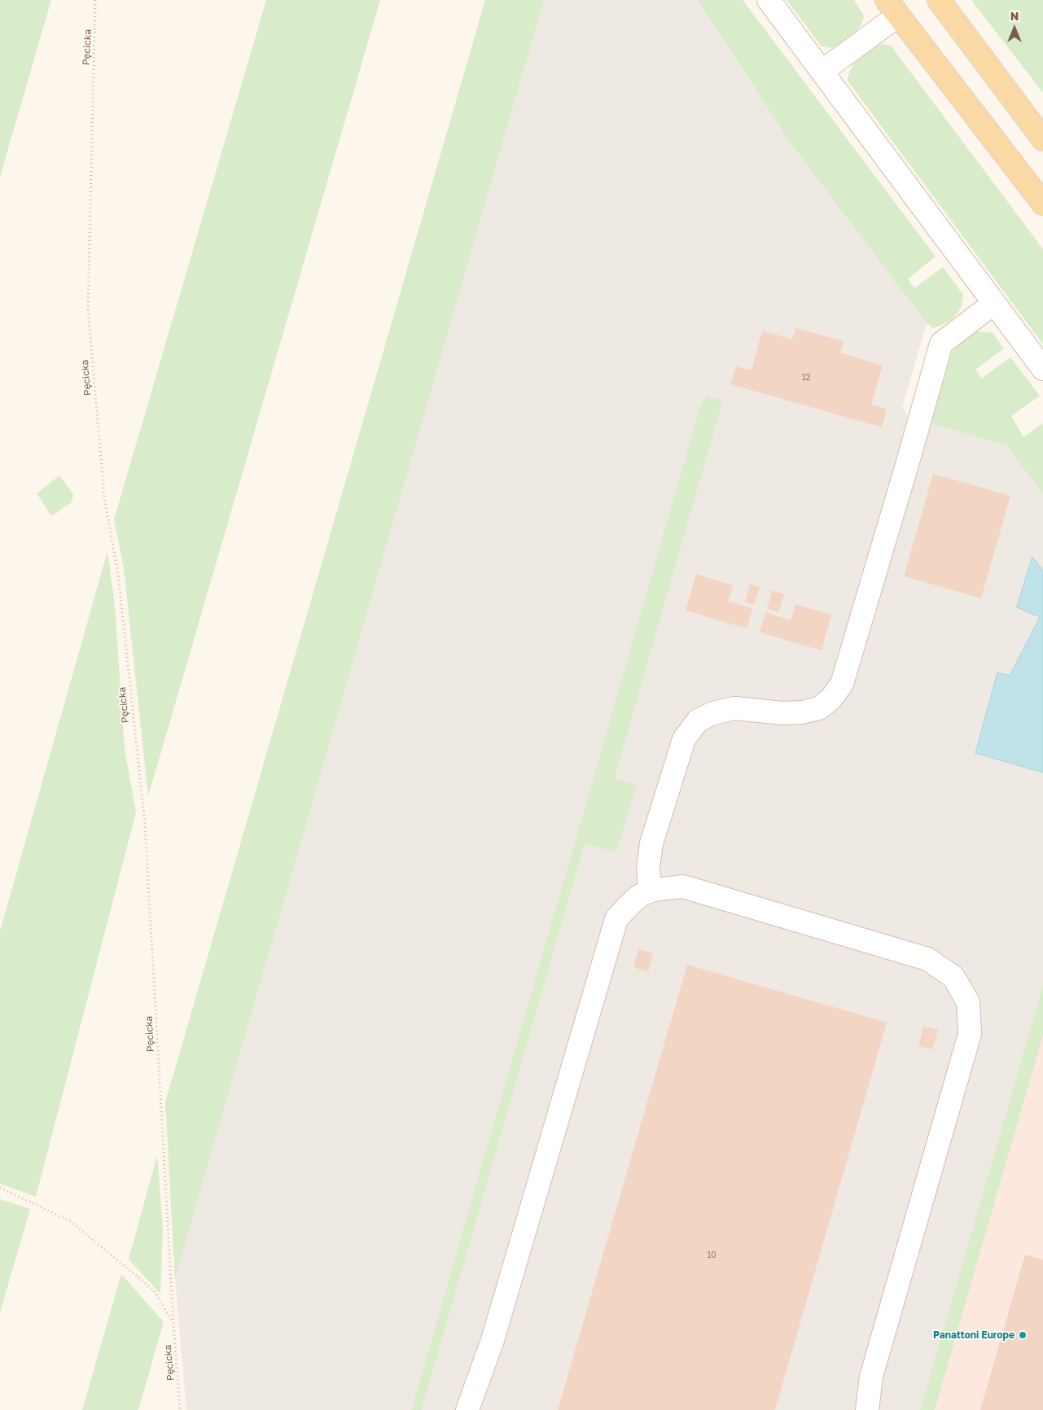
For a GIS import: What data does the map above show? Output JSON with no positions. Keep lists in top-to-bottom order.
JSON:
{
  "streets": {
    "path": ["Pęcicka"]
  },
  "places": ["Panattoni Europe"],
  "house_numbers": ["12", "10"],
  "north": "top"
}
